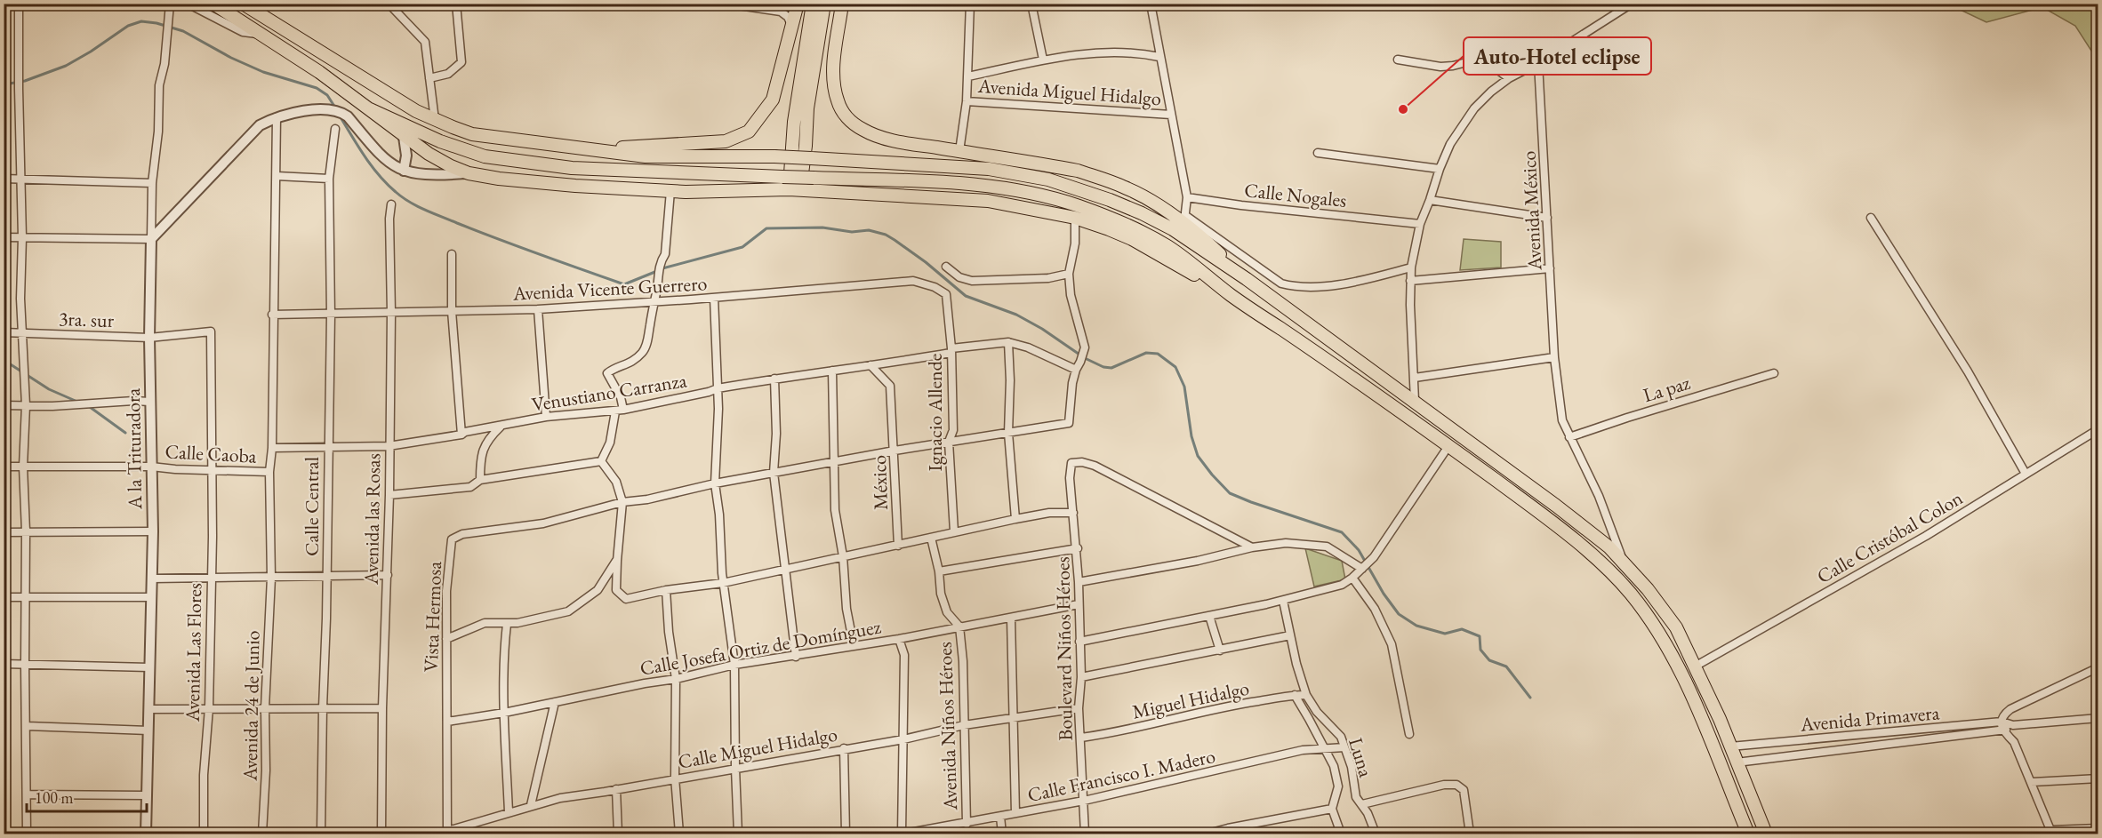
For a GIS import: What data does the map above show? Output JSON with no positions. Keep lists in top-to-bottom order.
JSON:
{
  "streets": {
    "street": [
      "Avenida Miguel Hidalgo",
      "Calle Nogales",
      "Avenida México",
      "Avenida Vicente Guerrero",
      "3ra. sur",
      "La paz",
      "Venustiano Carranza",
      "Ignacio Allende",
      "A la Trituradora",
      "Calle Caoba",
      "México",
      "Calle Central",
      "Avenida las Rosas",
      "Calle Cristóbal Colon",
      "Vista Hermosa",
      "Calle Josefa Ortiz de Domínguez",
      "Boulevard Niños Héroes",
      "Avenida Las Flores",
      "Miguel Hidalgo",
      "Avenida 24 de Junio",
      "Avenida Primavera",
      "Avenida Niños Héroes",
      "Calle Miguel Hidalgo",
      "Luna",
      "Calle Francisco I. Madero"
    ]
  },
  "crossings": [
    ["Avenida México", "La paz"],
    ["Avenida Vicente Guerrero", "Ignacio Allende"],
    ["Avenida Vicente Guerrero", "Calle Central"],
    ["Avenida Vicente Guerrero", "Avenida las Rosas"],
    ["Avenida Vicente Guerrero", "Avenida 24 de Junio"],
    ["3ra. sur", "A la Trituradora"],
    ["3ra. sur", "Avenida Las Flores"],
    ["Venustiano Carranza", "Ignacio Allende"],
    ["Venustiano Carranza", "México"],
    ["Venustiano Carranza", "Calle Central"],
    ["Venustiano Carranza", "Avenida las Rosas"],
    ["Venustiano Carranza", "Avenida 24 de Junio"],
    ["A la Trituradora", "Calle Caoba"],
    ["Calle Caoba", "Avenida Las Flores"],
    ["Calle Caoba", "Avenida 24 de Junio"],
    ["Vista Hermosa", "Calle Josefa Ortiz de Domínguez"],
    ["Vista Hermosa", "Calle Miguel Hidalgo"],
    ["Calle Josefa Ortiz de Domínguez", "Boulevard Niños Héroes"],
    ["Calle Josefa Ortiz de Domínguez", "Avenida Niños Héroes"],
    ["Boulevard Niños Héroes", "Miguel Hidalgo"],
    ["Boulevard Niños Héroes", "Calle Miguel Hidalgo"],
    ["Boulevard Niños Héroes", "Calle Francisco I. Madero"],
    ["Miguel Hidalgo", "Luna"],
    ["Avenida Niños Héroes", "Calle Miguel Hidalgo"],
    ["Avenida Niños Héroes", "Calle Francisco I. Madero"],
    ["Luna", "Calle Francisco I. Madero"]
  ],
  "places": ["Auto-Hotel eclipse"],
  "scale_bar": "100 m"
}
